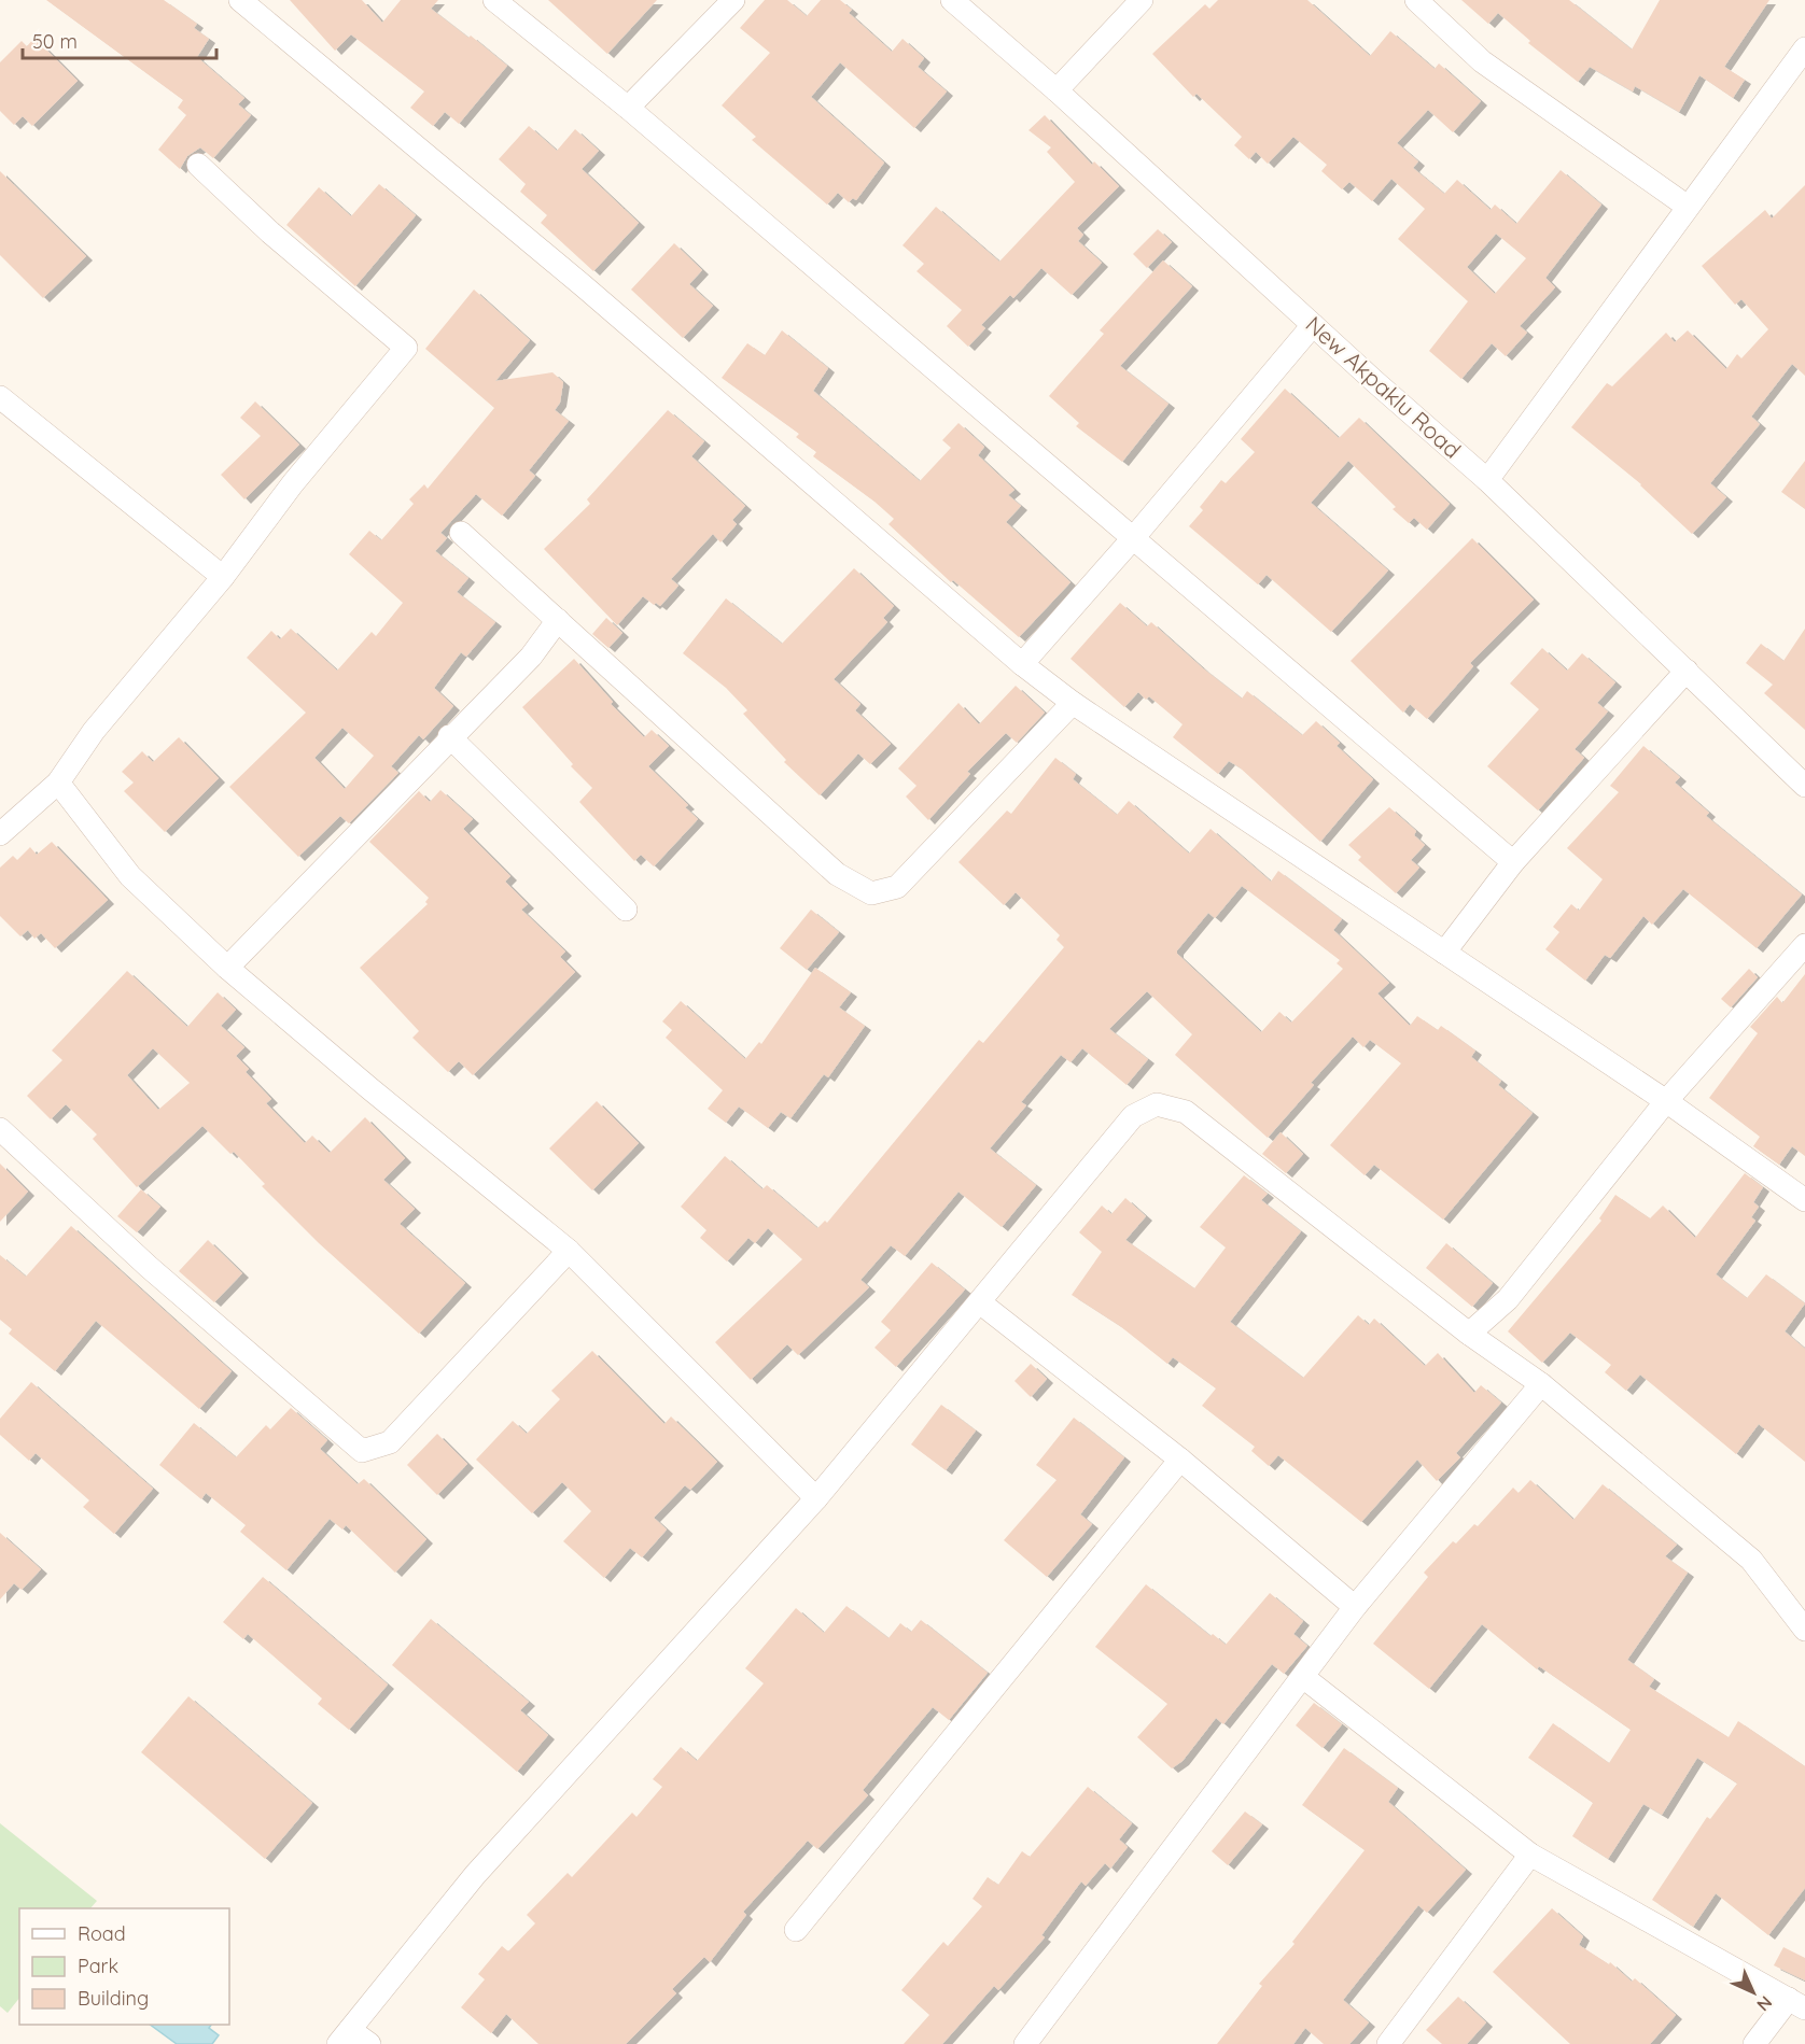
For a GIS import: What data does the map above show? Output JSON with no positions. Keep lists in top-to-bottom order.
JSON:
{
  "streets": {
    "street": ["New Akpaklu Road"]
  },
  "legend": ["Road", "Park", "Building"],
  "scale_bar": "50 m",
  "north": "bottom right"
}
